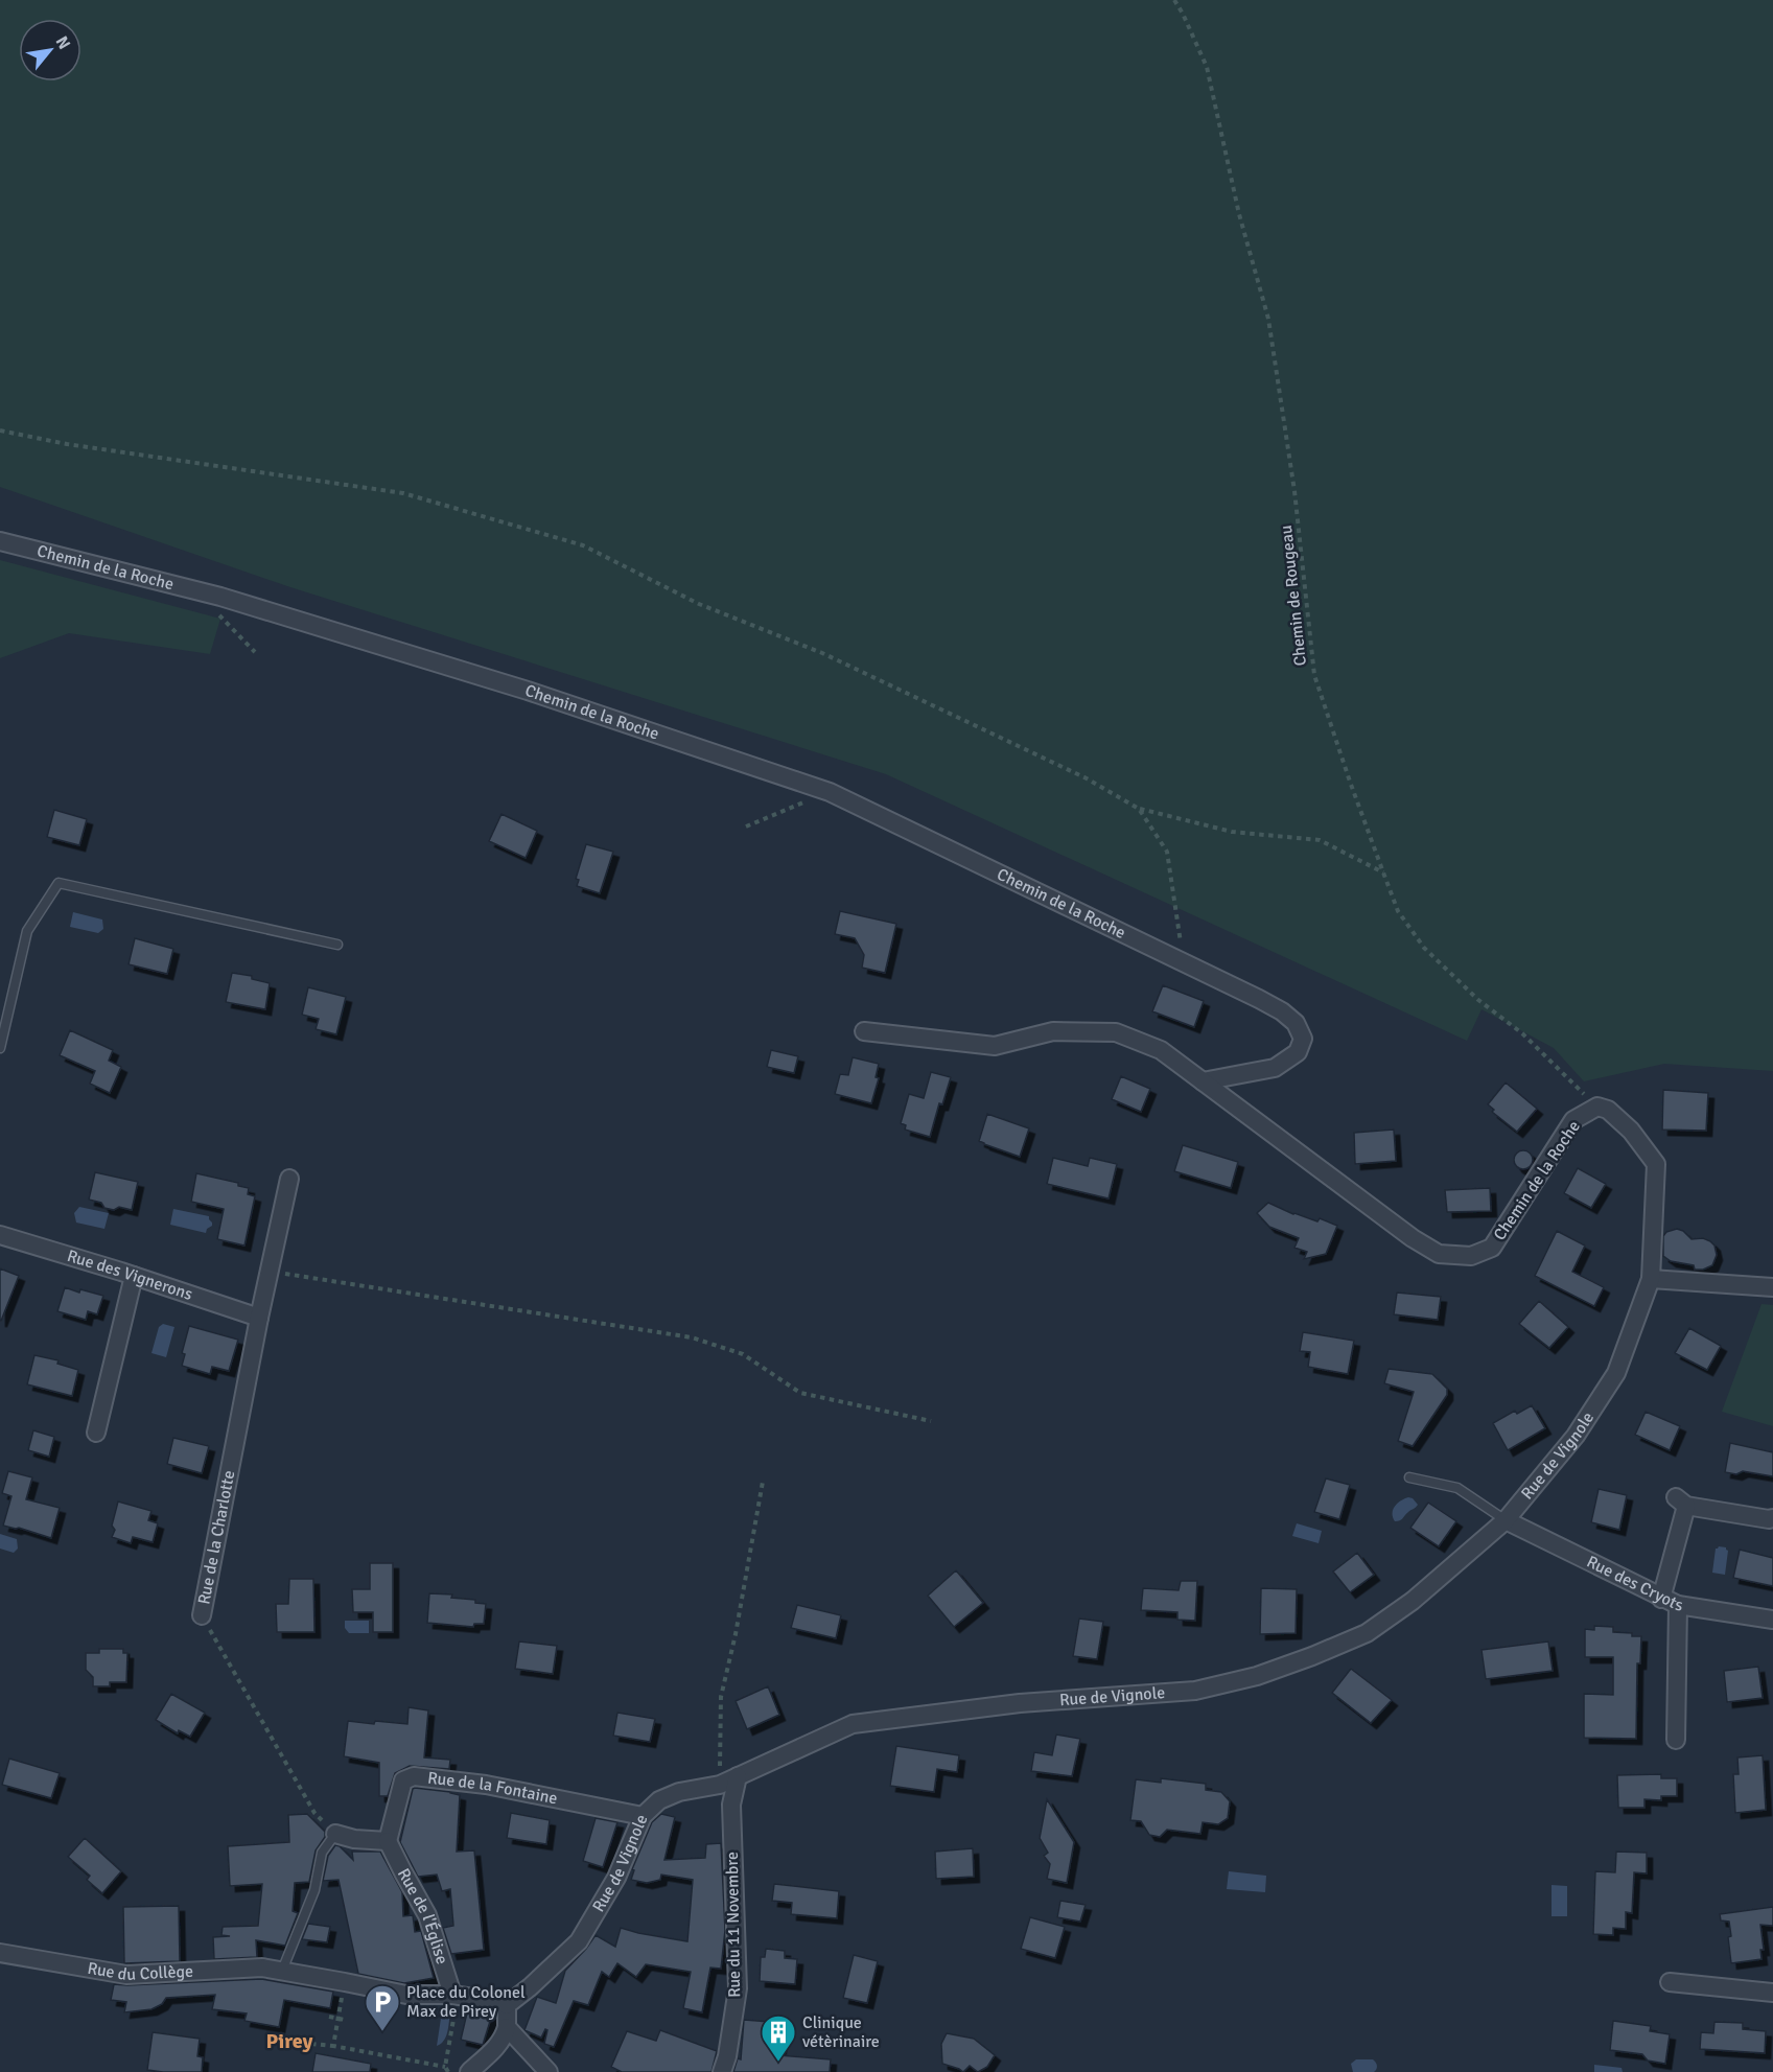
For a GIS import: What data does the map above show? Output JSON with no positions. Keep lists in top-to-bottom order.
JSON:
{
  "streets": {
    "street": [
      "Chemin de la Roche",
      "Rue des Vignerons",
      "Rue de Vignole",
      "Rue de la Charlotte",
      "Rue des Cryots",
      "Rue de la Fontaine",
      "Rue de l'Église",
      "Rue du 11 Novembre",
      "Rue du Collège"
    ],
    "path": ["Chemin de Rougeau"]
  },
  "crossings": [
    ["Chemin de la Roche", "Chemin de Rougeau"],
    ["Chemin de la Roche", "Rue de Vignole"],
    ["Rue des Vignerons", "Rue de la Charlotte"],
    ["Rue de Vignole", "Rue des Cryots"],
    ["Rue de Vignole", "Rue de la Fontaine"],
    ["Rue de Vignole", "Rue du 11 Novembre"],
    ["Rue de la Fontaine", "Rue de l'Église"]
  ],
  "districts": ["Pirey"],
  "places": {
    "parking": ["Place du Colonel Max de Pirey"],
    "building": ["Clinique vétèrinaire"]
  },
  "north": "top right"
}
